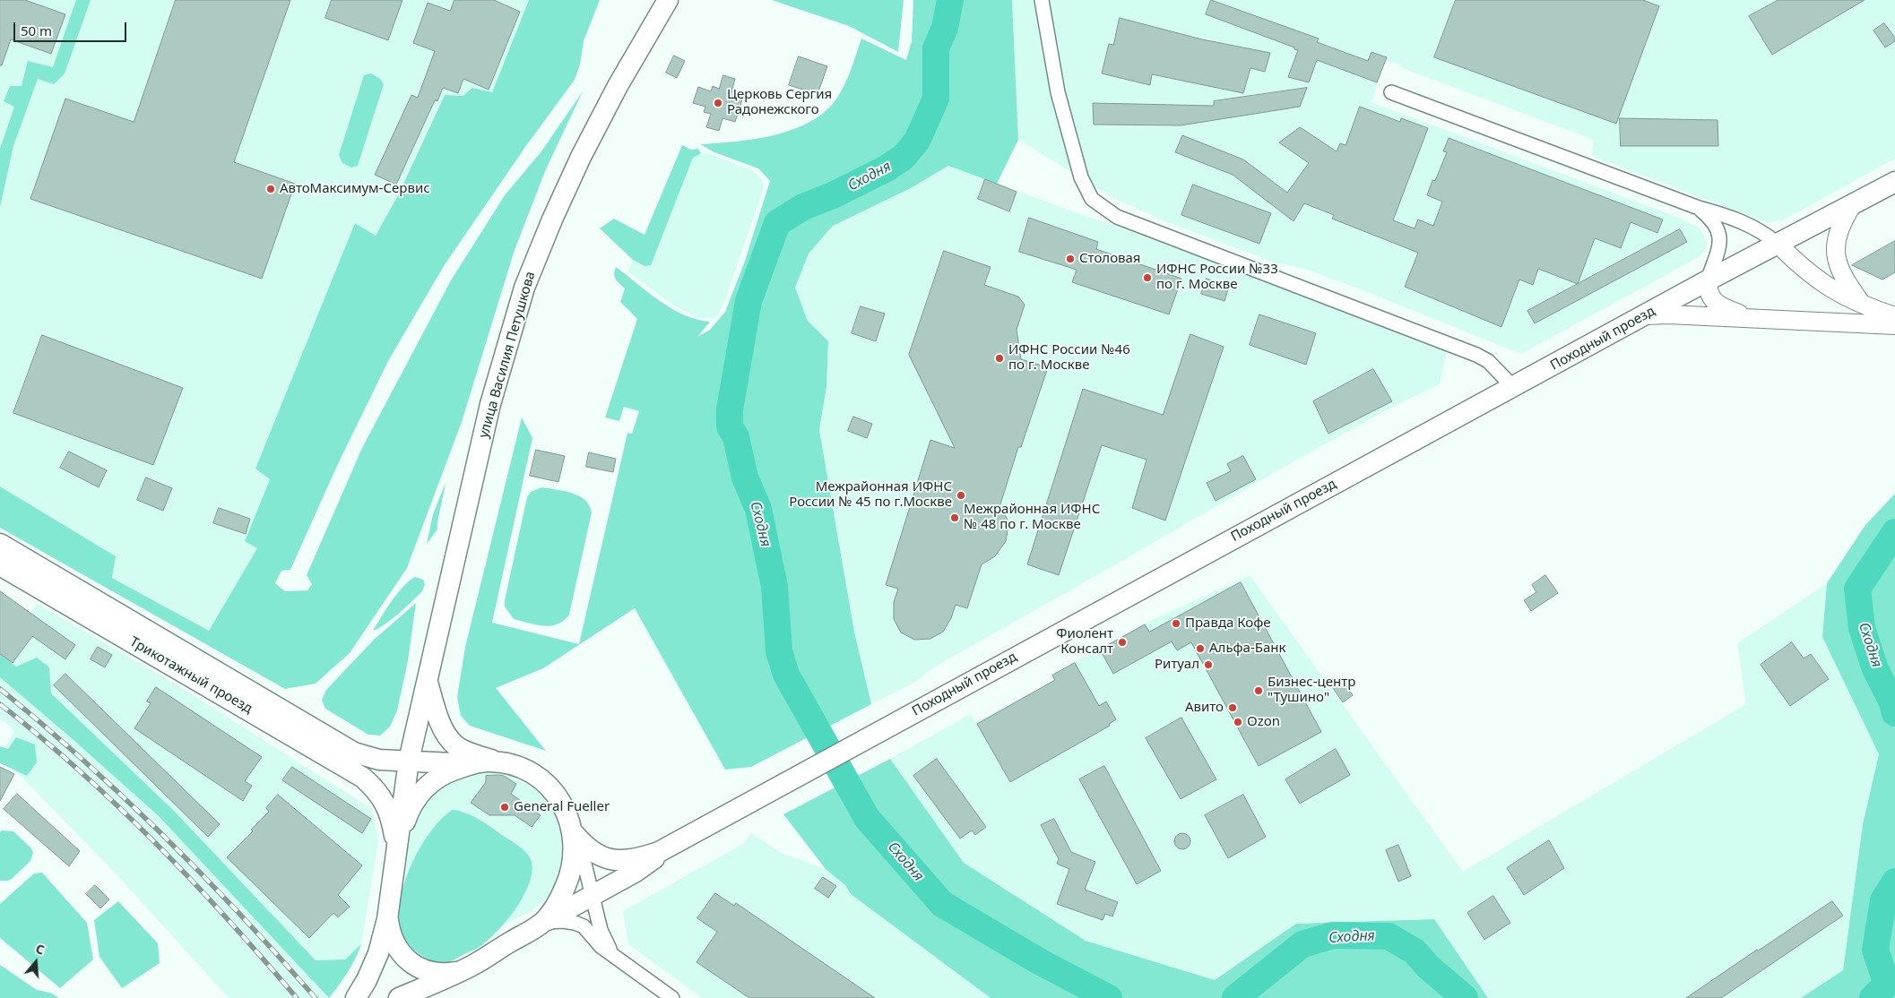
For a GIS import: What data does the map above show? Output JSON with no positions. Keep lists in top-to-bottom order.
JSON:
{
  "streets": {
    "main road": ["Походный проезд", "улица Василия Петушкова", "Трикотажный проезд"]
  },
  "crossings": [
    ["Походный проезд", "улица Василия Петушкова"],
    ["улица Василия Петушкова", "Трикотажный проезд"]
  ],
  "water": ["Сходня"],
  "places": [
    "Церковь Сергия Радонежского",
    "АвтоМаксимум-Сервиc",
    "Столовая",
    "ИФНС России №33 по г. Москве",
    "ИФНС России №46 по г. Москве",
    "Межрайонная ИФНС России № 45 по г.Москве",
    "Межрайонная ИФНС № 48 по г. Москве",
    "Правда Кофе",
    "Фиолент Консалт",
    "Альфа-Банк",
    "Ритуал",
    "Бизнес-центр \"Тушино\"",
    "Авито",
    "Ozon",
    "General Fueller"
  ],
  "scale_bar": "50 m",
  "north": "top"
}
